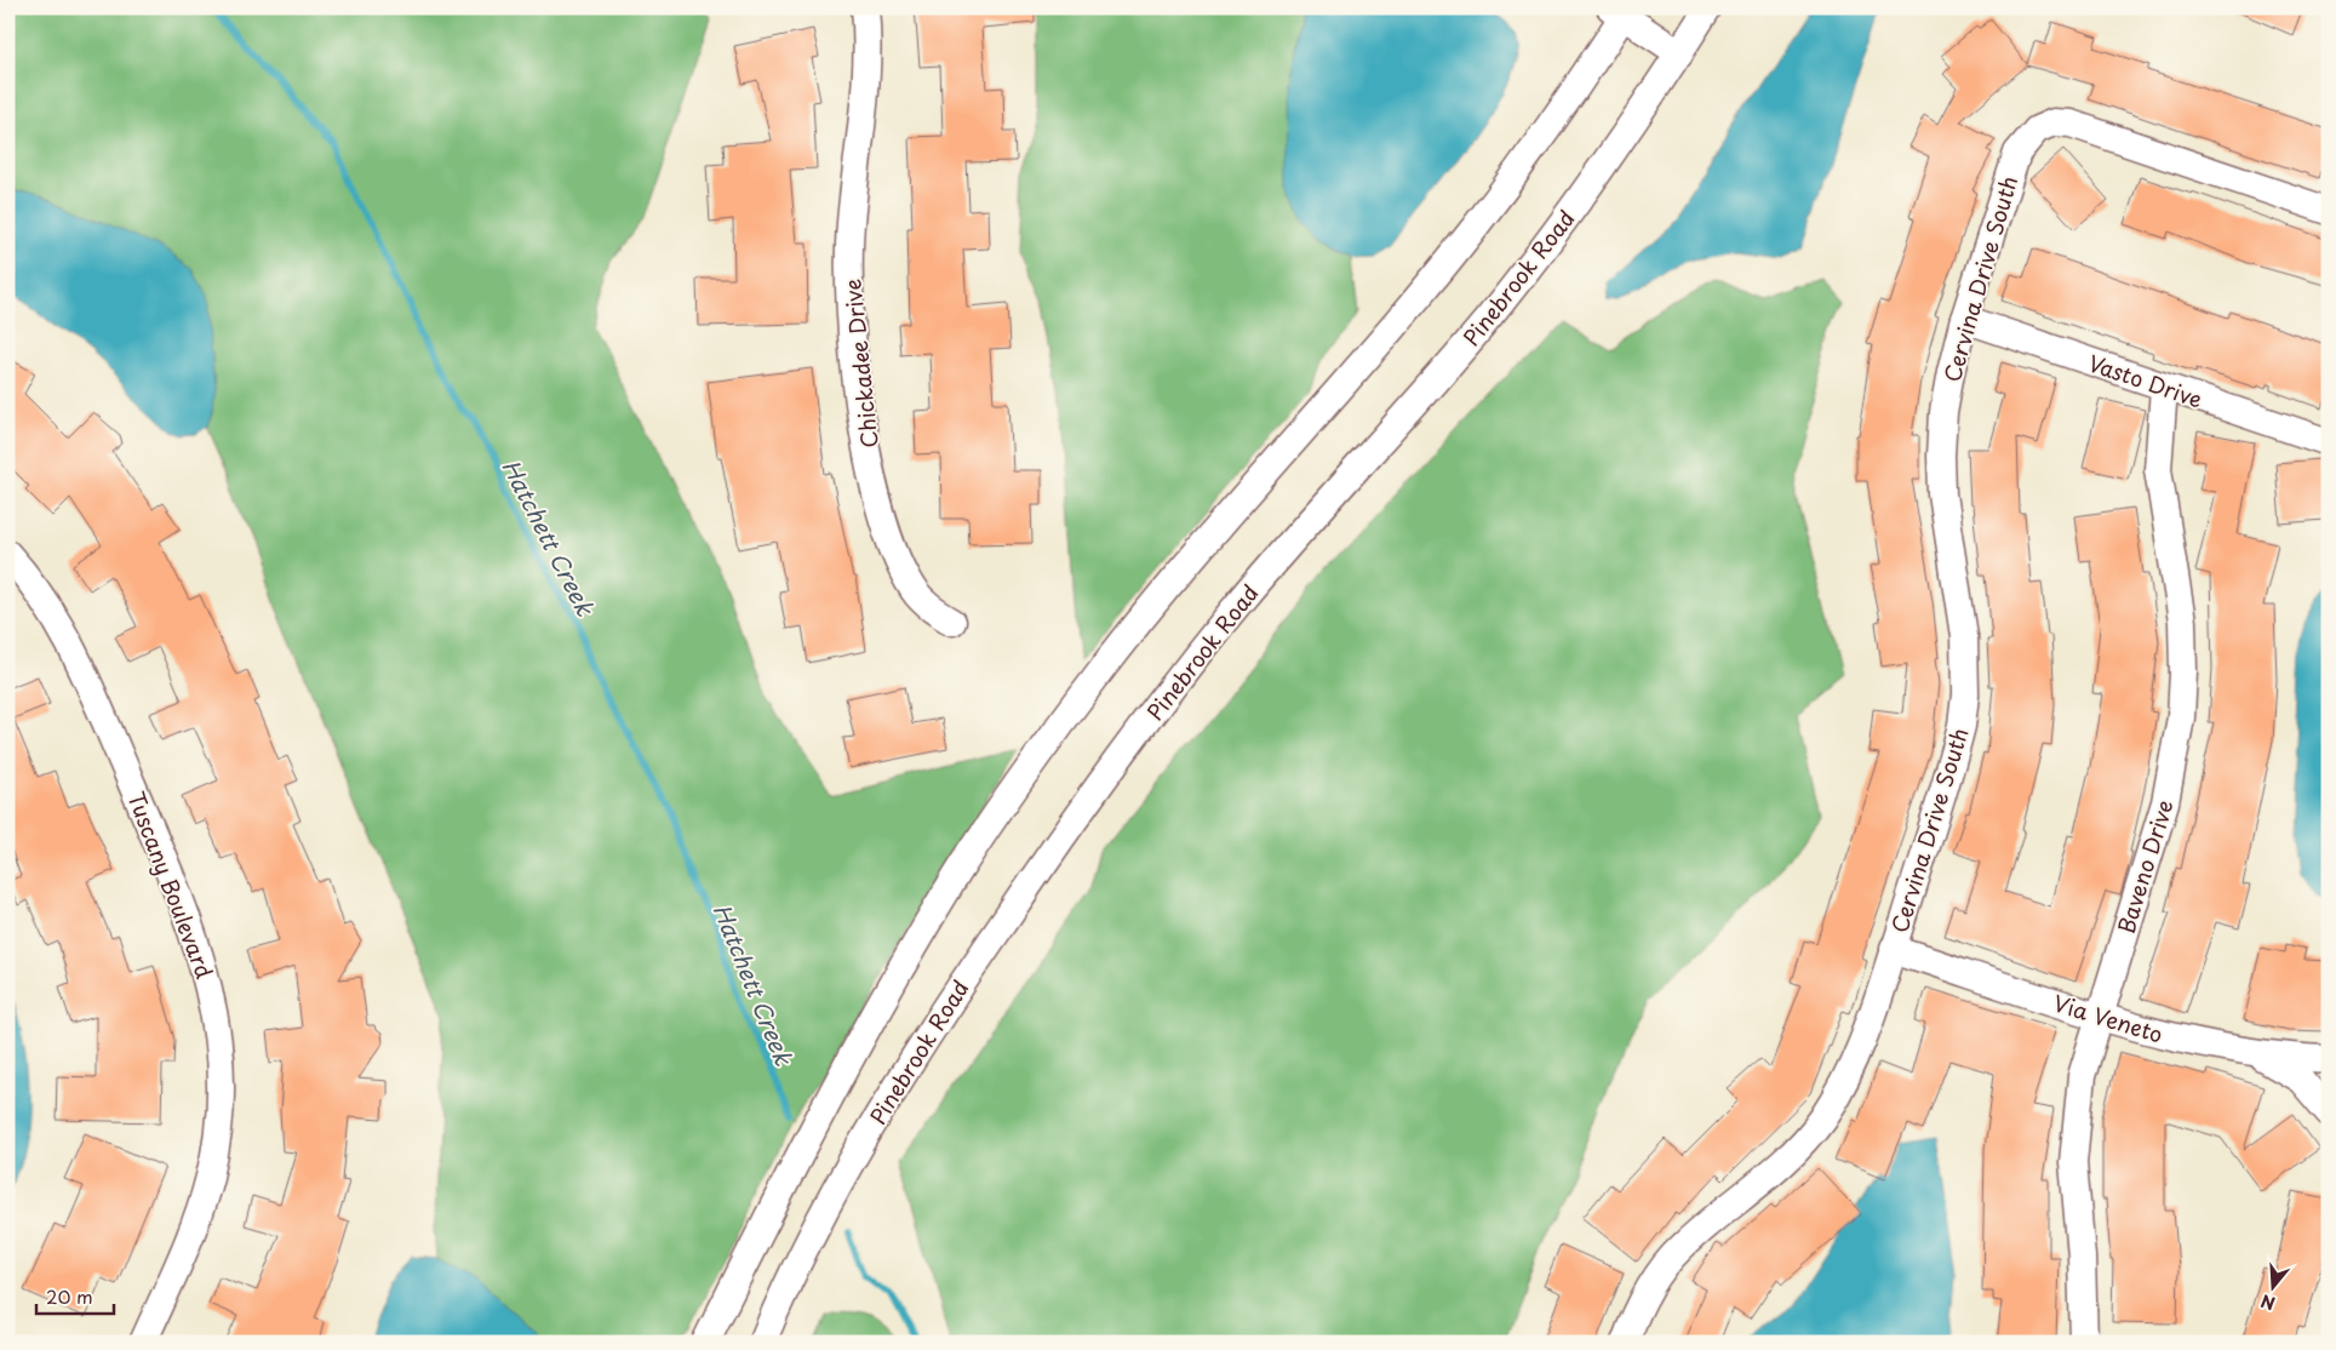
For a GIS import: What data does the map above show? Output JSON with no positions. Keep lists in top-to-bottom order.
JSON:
{
  "streets": {
    "street": [
      "Pinebrook Road",
      "Cervina Drive South",
      "Chickadee Drive",
      "Vasto Drive",
      "Baveno Drive",
      "Tuscany Boulevard",
      "Via Veneto"
    ]
  },
  "crossings": [
    ["Cervina Drive South", "Vasto Drive"],
    ["Cervina Drive South", "Via Veneto"],
    ["Vasto Drive", "Baveno Drive"],
    ["Baveno Drive", "Via Veneto"]
  ],
  "water": ["Hatchett Creek"],
  "scale_bar": "20 m",
  "north": "bottom"
}
